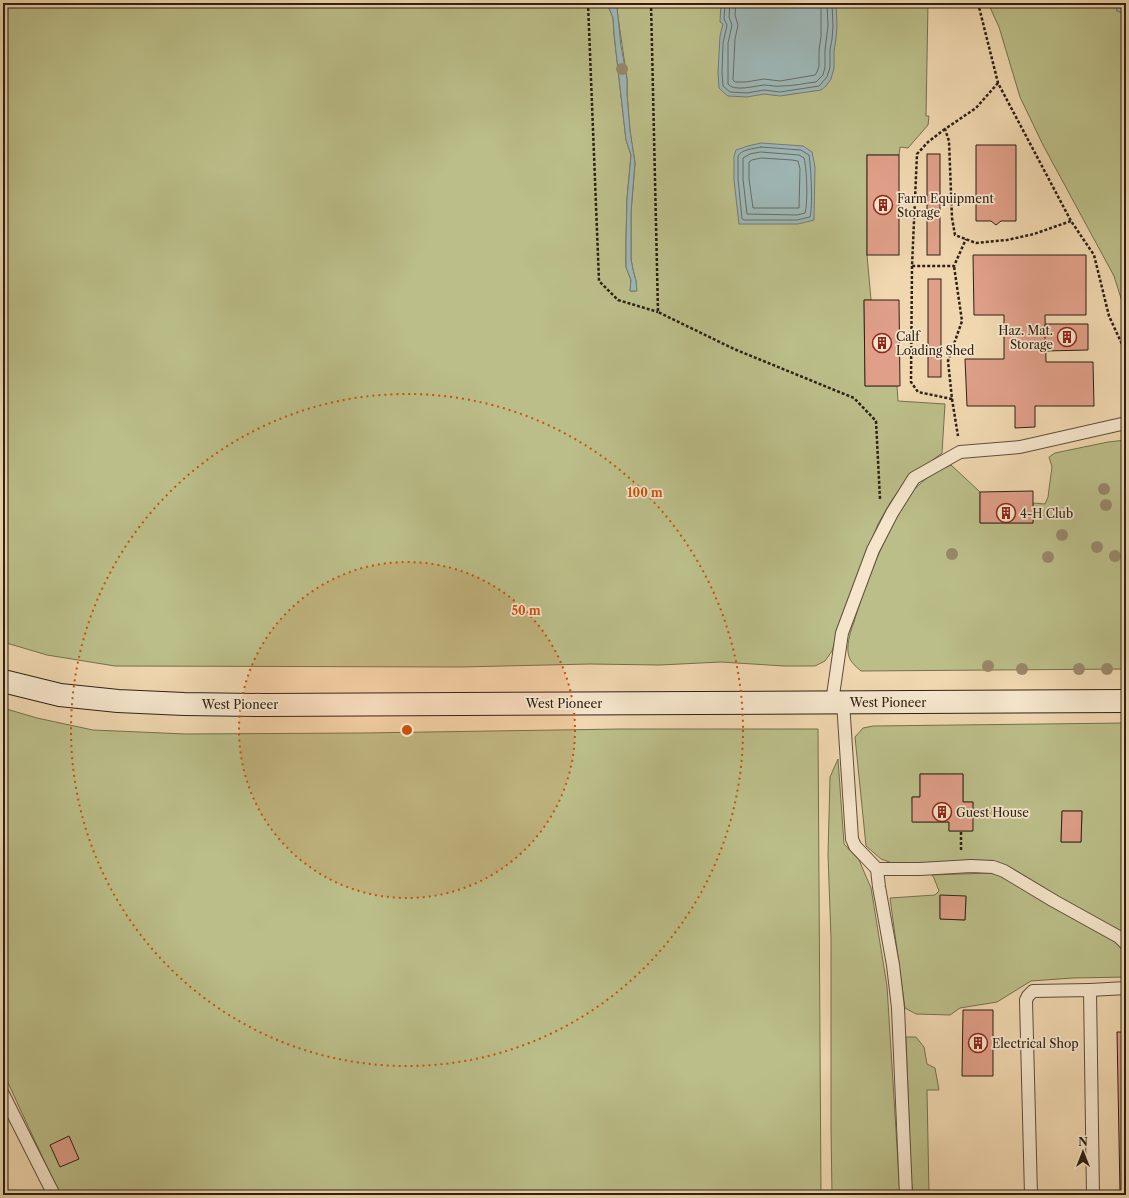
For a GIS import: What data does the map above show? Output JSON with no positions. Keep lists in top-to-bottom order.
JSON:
{
  "streets": {
    "main road": ["West Pioneer"]
  },
  "places": {
    "building": [
      "Farm Equipment Storage",
      "Haz. Mat. Storage",
      "Calf Loading Shed",
      "4-H Club",
      "Guest House",
      "Electrical Shop"
    ]
  },
  "north": "top",
  "rings": ["100 m", "50 m"]
}
